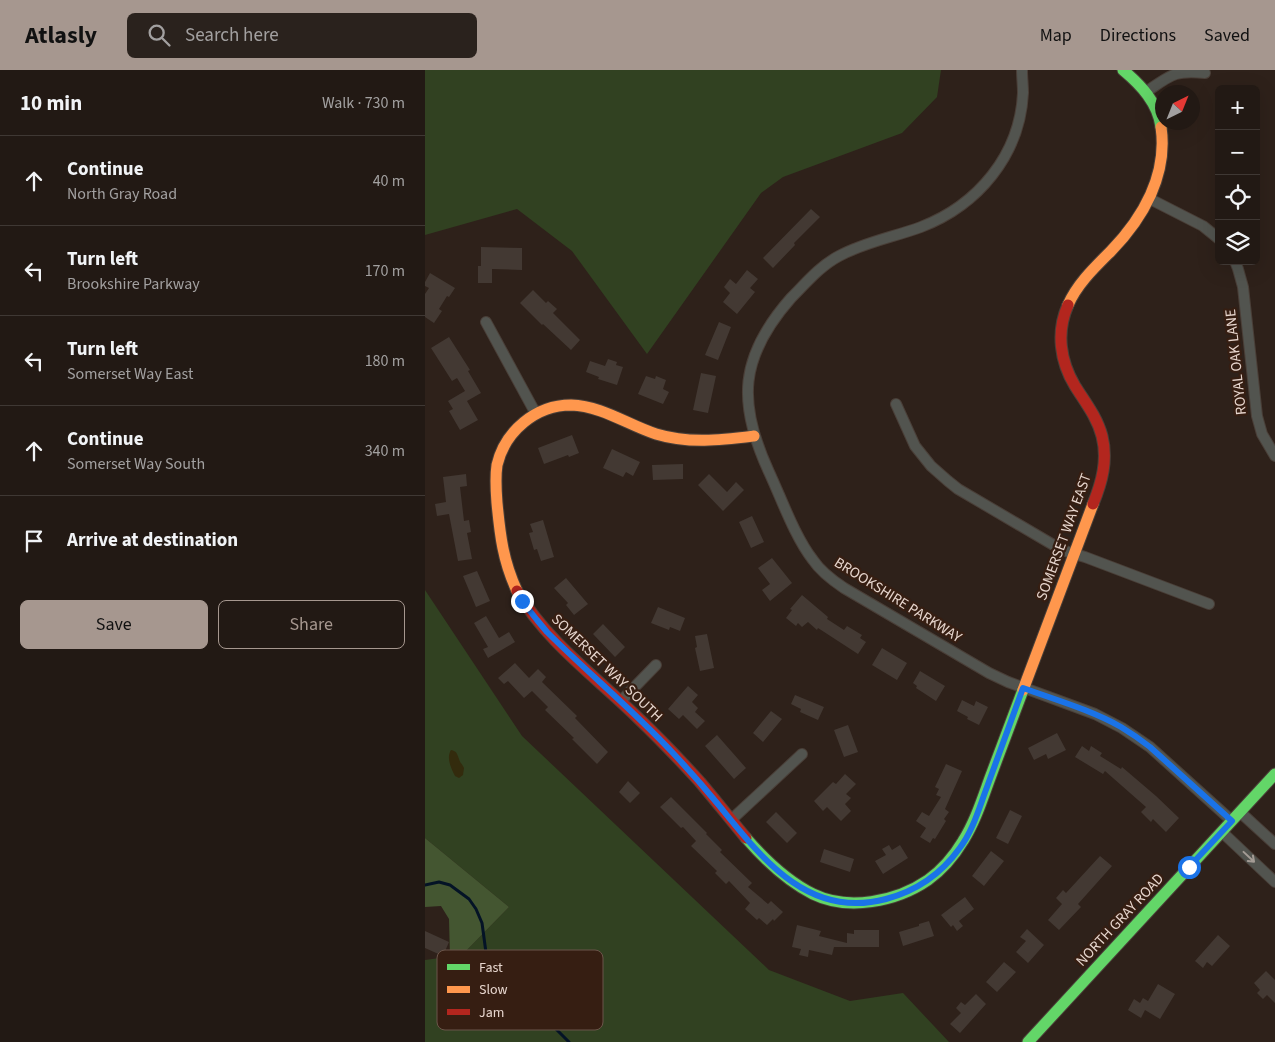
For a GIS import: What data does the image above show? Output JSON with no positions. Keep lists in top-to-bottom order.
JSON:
{
  "streets": {
    "street": [
      "ROYAL OAK LANE",
      "SOMERSET WAY EAST",
      "BROOKSHIRE PARKWAY",
      "SOMERSET WAY SOUTH",
      "NORTH GRAY ROAD"
    ]
  },
  "crossings": [
    ["SOMERSET WAY EAST", "BROOKSHIRE PARKWAY"],
    ["SOMERSET WAY EAST", "SOMERSET WAY SOUTH"],
    ["BROOKSHIRE PARKWAY", "SOMERSET WAY SOUTH"],
    ["BROOKSHIRE PARKWAY", "NORTH GRAY ROAD"]
  ],
  "legend": ["Fast", "Slow", "Jam"],
  "north": "top right",
  "page": {
    "header": "Atlasly",
    "search": "Search here",
    "nav": ["Map", "Directions", "Saved"],
    "heading": ["10 min", "Walk · 730 m"],
    "map_buttons": ["+", "−"],
    "list": [
      ["Continue", "North Gray Road", "40 m"],
      ["Turn left", "Brookshire Parkway", "170 m"],
      ["Turn left", "Somerset Way East", "180 m"],
      ["Continue", "Somerset Way South", "340 m"],
      "Arrive at destination"
    ],
    "buttons": ["Save", "Share"]
  }
}
